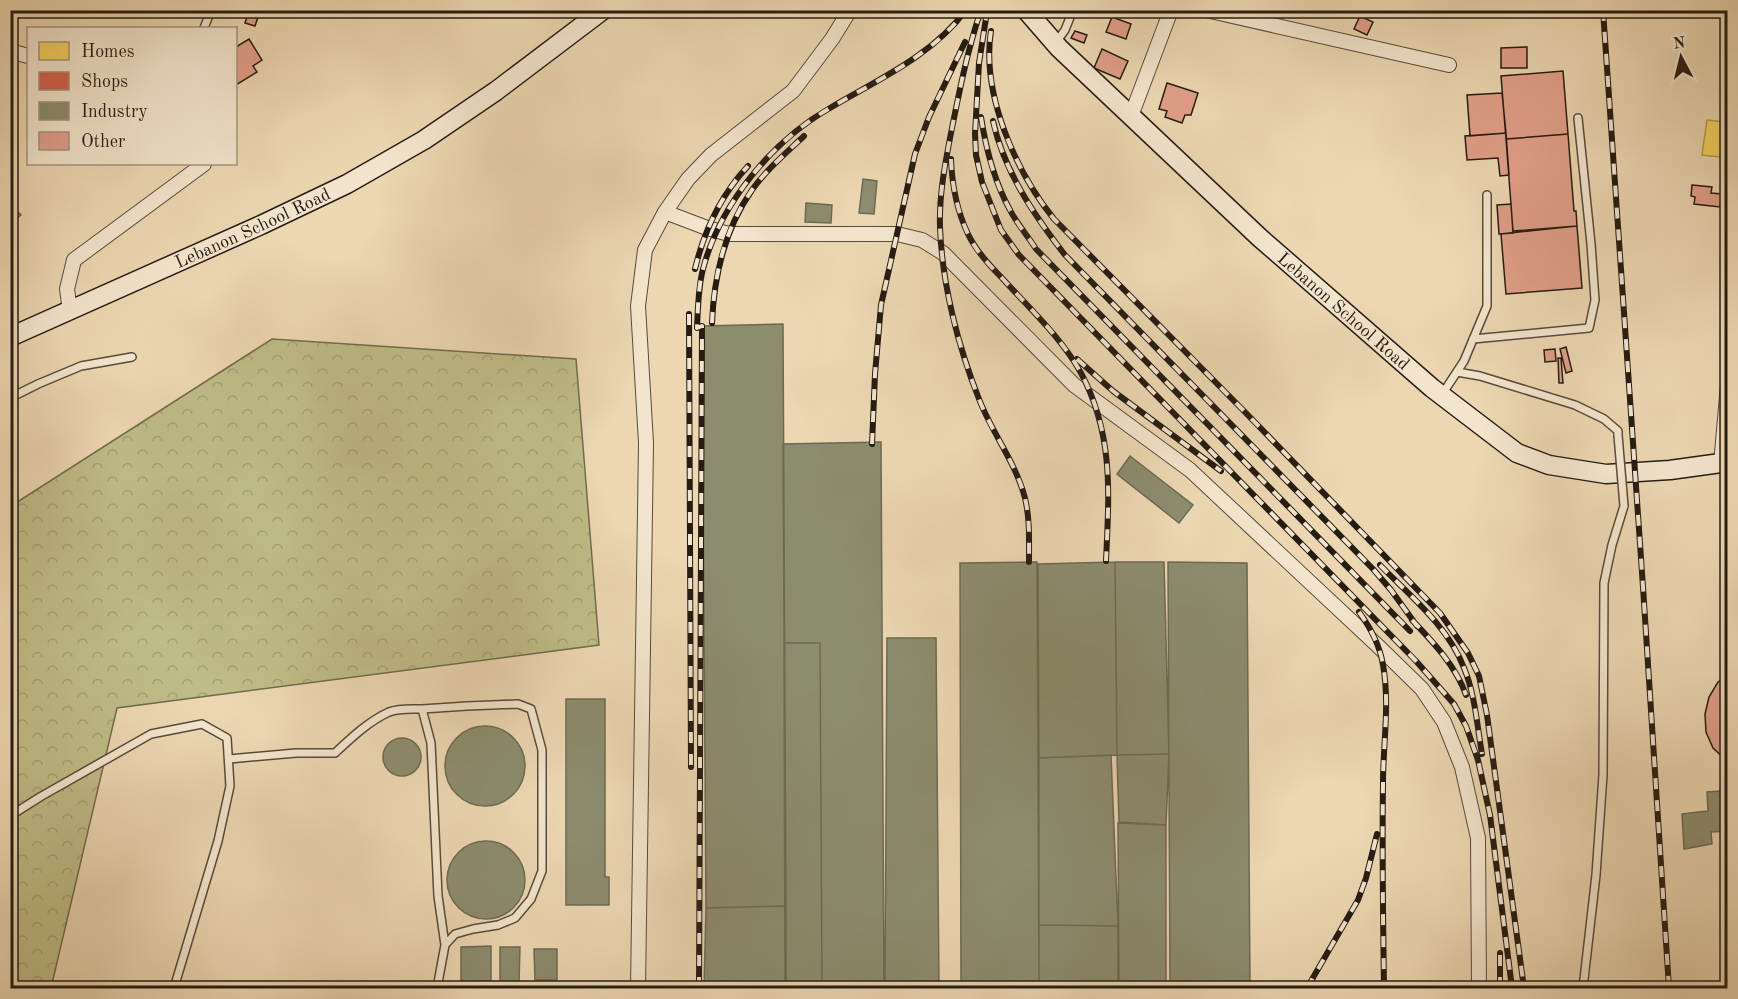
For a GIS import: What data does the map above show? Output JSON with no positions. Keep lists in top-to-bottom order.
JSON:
{
  "streets": {
    "street": ["Lebanon School Road"]
  },
  "legend": [
    "Homes",
    "Shops",
    "Industry",
    "Other"
  ],
  "north": "top"
}
